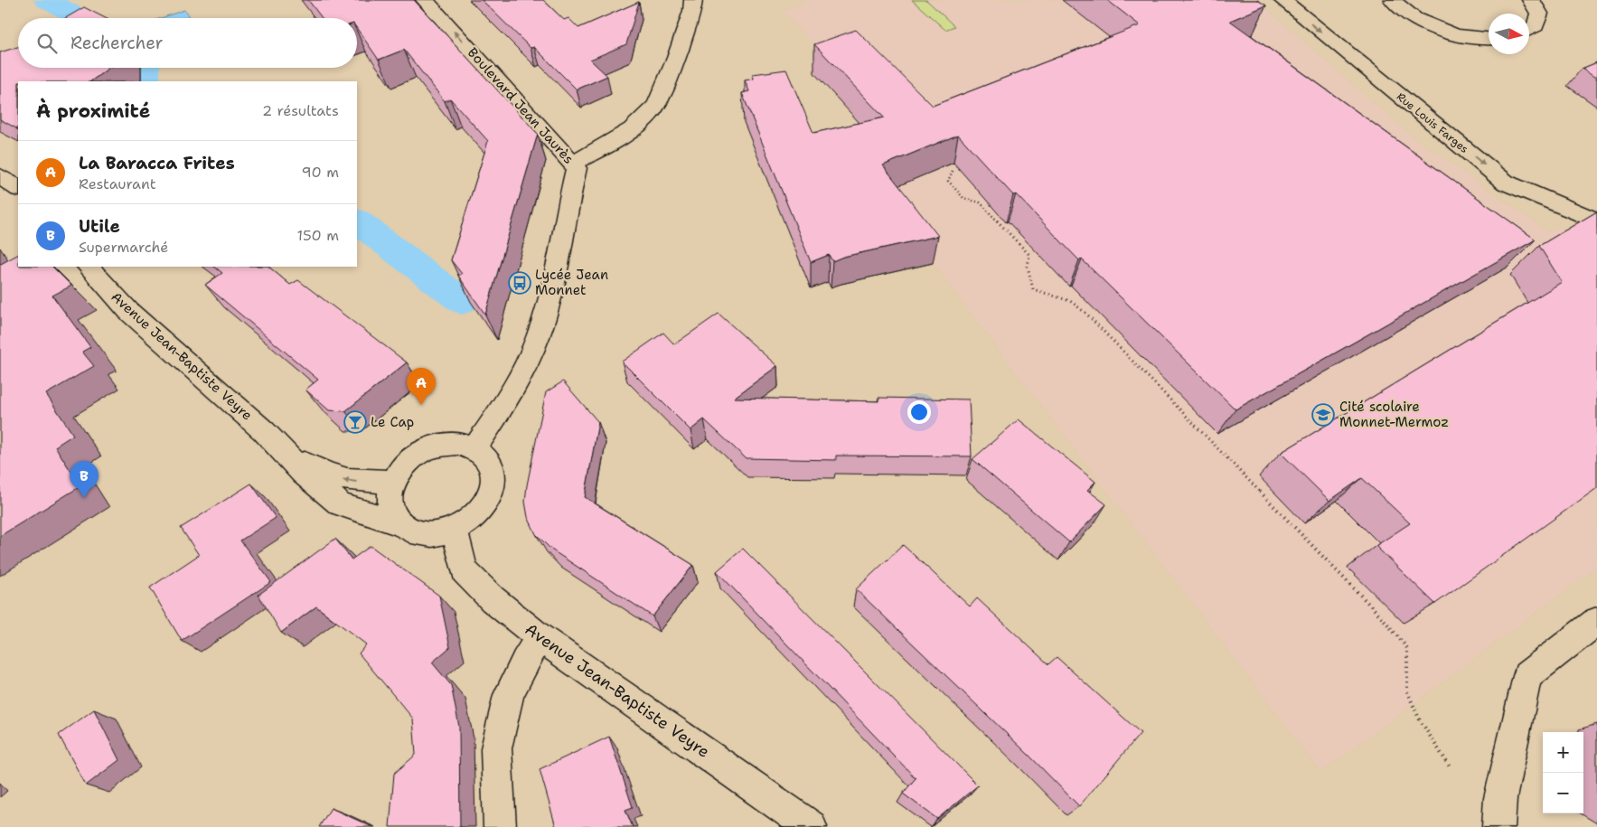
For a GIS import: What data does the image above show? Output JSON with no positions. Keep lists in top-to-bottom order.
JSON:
{
  "streets": {
    "main road": ["Boulevard Jean Jaurès", "Rue Louis Farges", "Avenue Jean-Baptiste Veyre"]
  },
  "crossings": [
    ["Boulevard Jean Jaurès", "Avenue Jean-Baptiste Veyre"]
  ],
  "one_way": ["Boulevard Jean Jaurès", "Rue Louis Farges"],
  "places": {
    "bus stop": ["Lycée Jean Monnet"],
    "school or university": ["Cité scolaire Monnet-Mermoz"],
    "bar": ["Le Cap"]
  },
  "north": "right",
  "page": {
    "search": "Rechercher",
    "heading": ["À proximité", "2 résultats"],
    "list": [
      {
        "mark": "A",
        "name": "La Baracca Frites",
        "note": "Restaurant",
        "value": "90 m"
      },
      {
        "mark": "B",
        "name": "Utile",
        "note": "Supermarché",
        "value": "150 m"
      }
    ],
    "pins": ["A", "B"],
    "map_buttons": ["+", "−"]
  }
}
